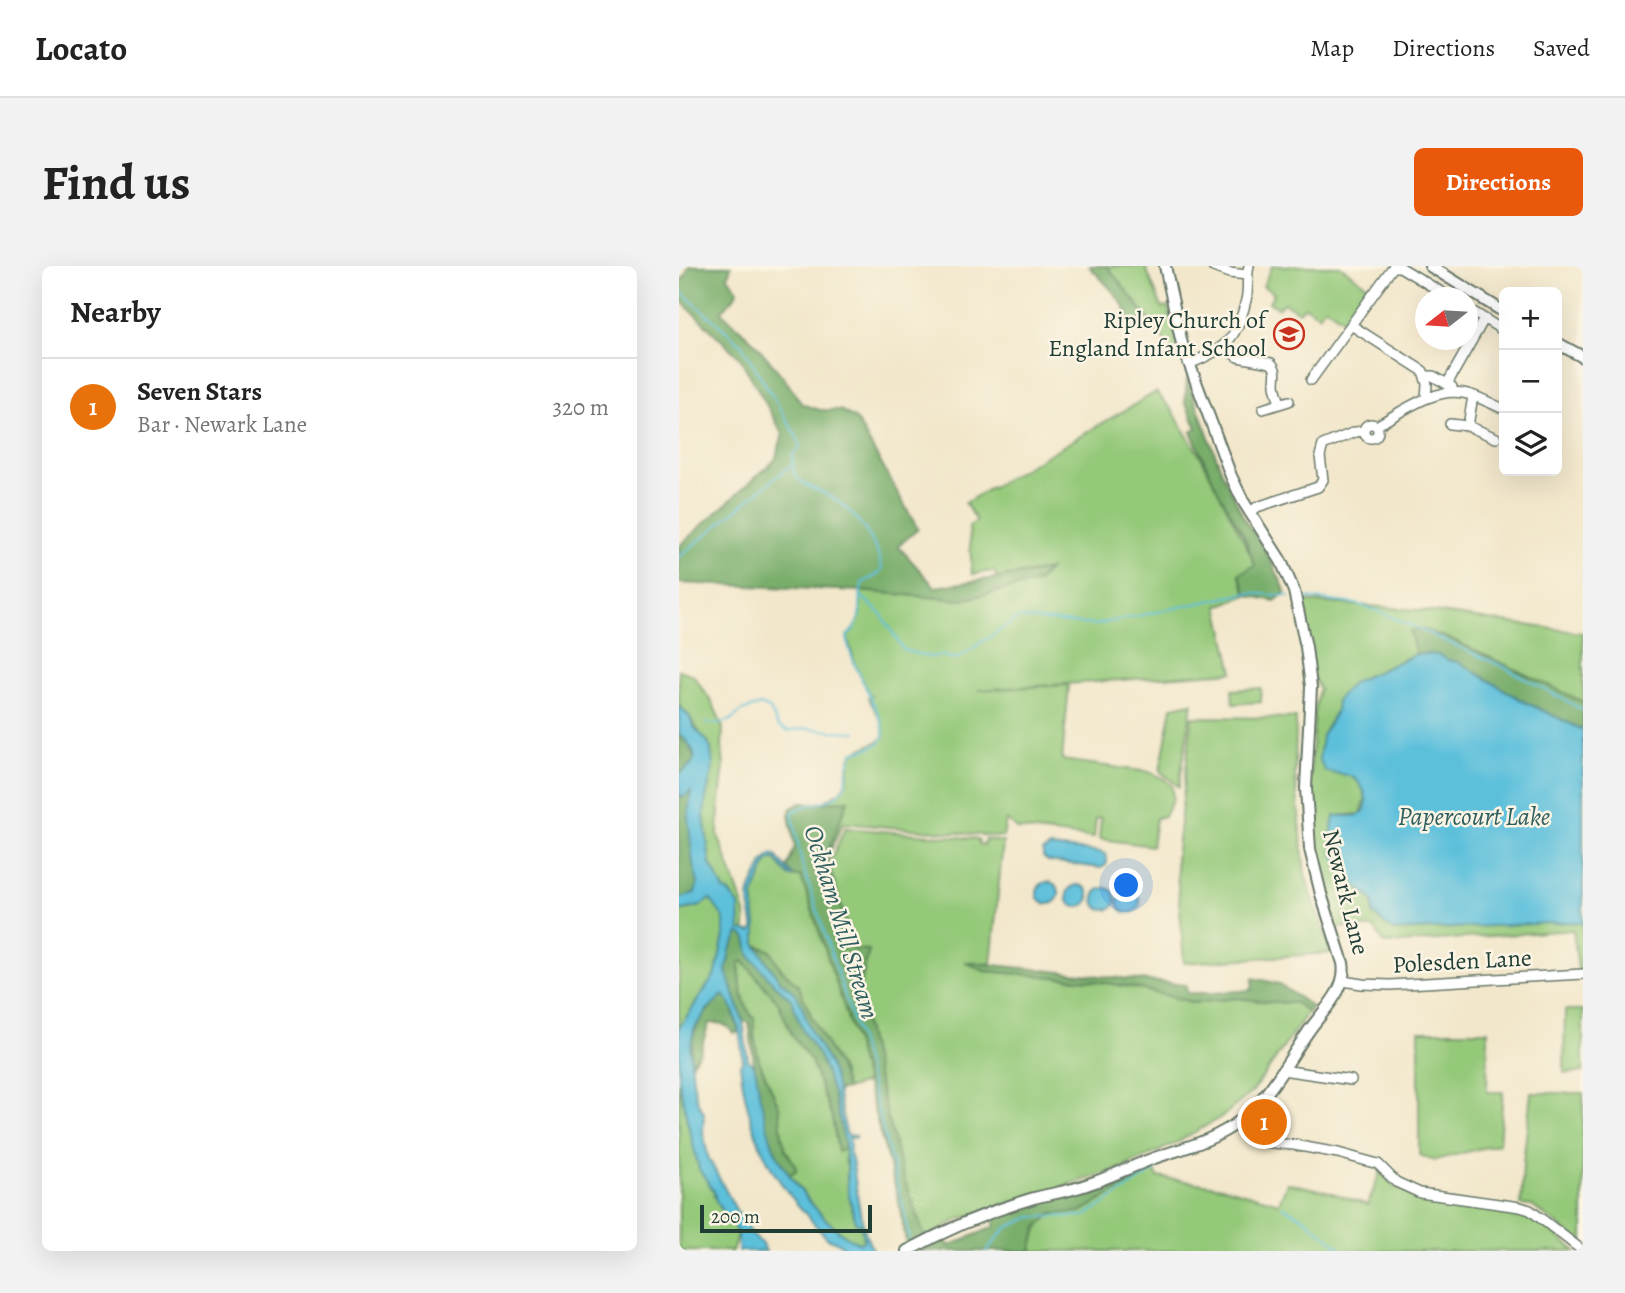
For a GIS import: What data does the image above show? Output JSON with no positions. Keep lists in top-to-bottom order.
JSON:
{
  "streets": {
    "main road": ["Newark Lane"],
    "street": ["Polesden Lane"]
  },
  "crossings": [
    ["Newark Lane", "Polesden Lane"]
  ],
  "water": ["Papercourt Lake", "Ockham Mill Stream"],
  "places": {
    "school or university": ["Ripley Church of England Infant School"]
  },
  "scale_bar": "200 m",
  "north": "left",
  "page": {
    "header": "Locato",
    "nav": ["Map", "Directions", "Saved"],
    "buttons": "Directions",
    "title": "Find us",
    "heading": "Nearby",
    "map_buttons": ["+", "−"],
    "list": [
      {
        "mark": "1",
        "name": "Seven Stars",
        "note": "Bar · Newark Lane",
        "value": "320 m"
      }
    ],
    "pins": "1",
    "scale": "200 m"
  }
}
